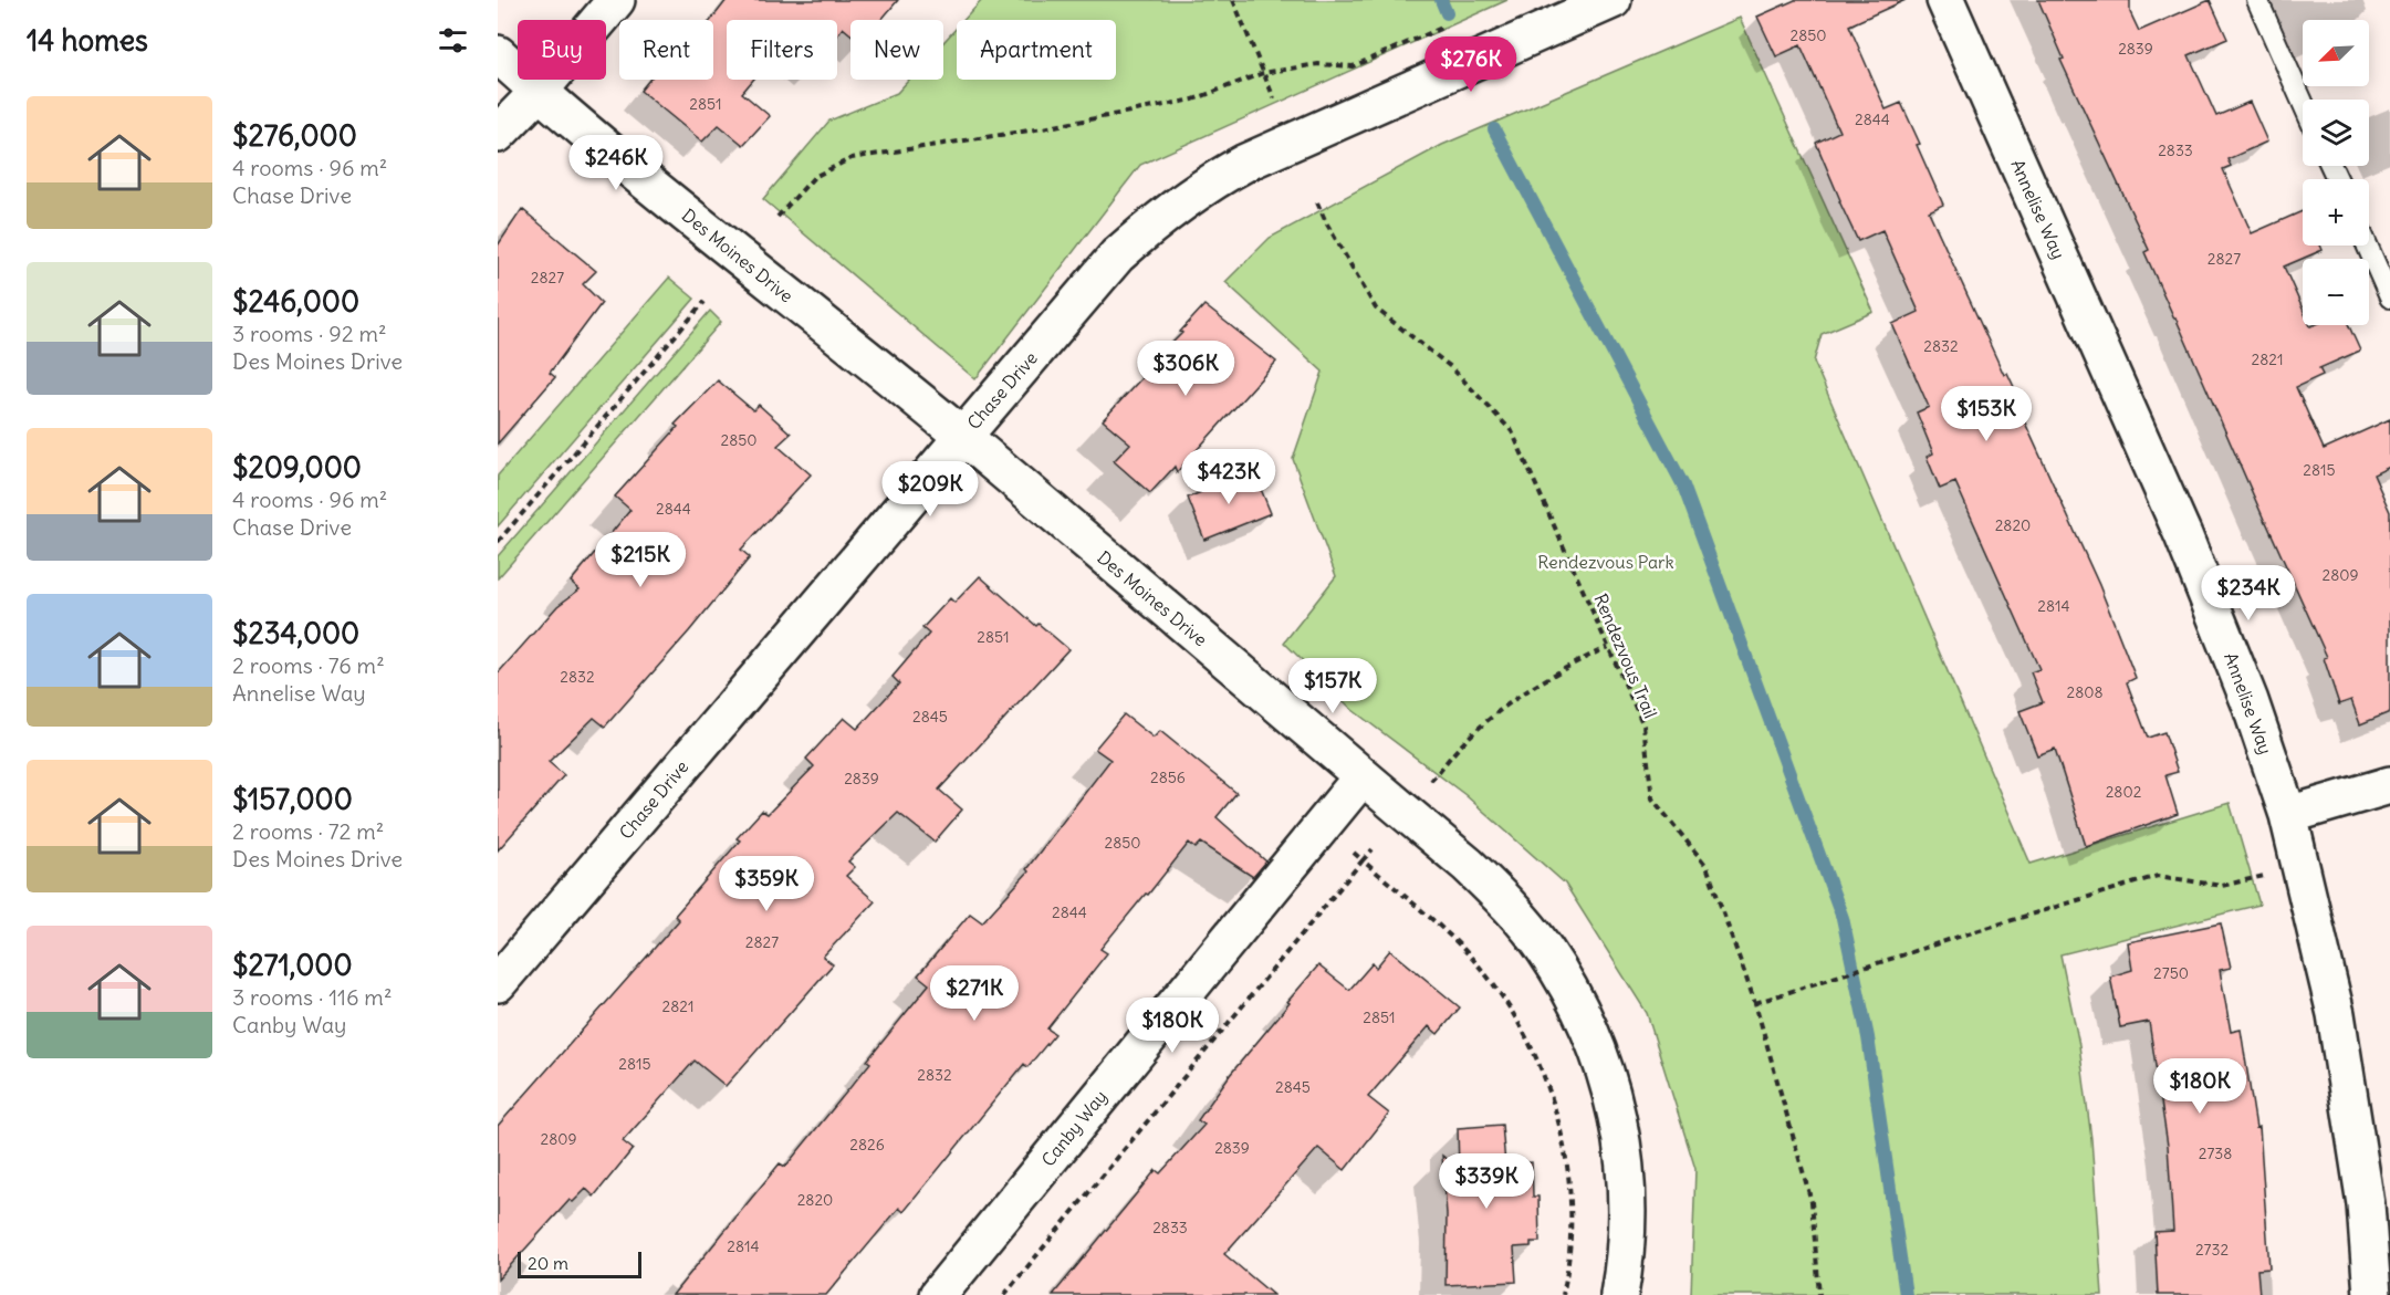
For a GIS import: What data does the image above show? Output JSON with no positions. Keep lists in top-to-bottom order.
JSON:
{
  "streets": {
    "street": [
      "Annelise Way",
      "Des Moines Drive",
      "Chase Drive",
      "Canby Way"
    ],
    "path": ["Rendezvous Trail"]
  },
  "crossings": [
    ["Des Moines Drive", "Chase Drive"],
    ["Des Moines Drive", "Canby Way"]
  ],
  "parks": ["Rendezvous Park"],
  "house_numbers": [
    "2850",
    "2839",
    "2851",
    "2844",
    "2833",
    "2827",
    "2827",
    "2832",
    "2821",
    "2850",
    "2815",
    "2844",
    "2820",
    "2809",
    "2814",
    "2851",
    "2832",
    "2808",
    "2845",
    "2856",
    "2839",
    "2802",
    "2850",
    "2844",
    "2827",
    "2750",
    "2821",
    "2851",
    "2815",
    "2832",
    "2845",
    "2809",
    "2826",
    "2839",
    "2738",
    "2820",
    "2833",
    "2814",
    "2732"
  ],
  "scale_bar": "20 m",
  "north": "bottom left",
  "page": {
    "heading": "14 homes",
    "map_buttons": ["+", "−"],
    "chip": [
      "Buy",
      "Rent",
      "Filters",
      "New",
      "Apartment"
    ],
    "price": [
      "$276K",
      "$246K",
      "$306K",
      "$153K",
      "$423K",
      "$209K",
      "$215K",
      "$234K",
      "$157K",
      "$359K",
      "$271K",
      "$180K",
      "$180K",
      "$339K"
    ],
    "list": [
      {
        "name": "$276,000",
        "note": "4 rooms · 96 m² · Chase Drive"
      },
      {
        "name": "$246,000",
        "note": "3 rooms · 92 m² · Des Moines Drive"
      },
      {
        "name": "$209,000",
        "note": "4 rooms · 96 m² · Chase Drive"
      },
      {
        "name": "$234,000",
        "note": "2 rooms · 76 m² · Annelise Way"
      },
      {
        "name": "$157,000",
        "note": "2 rooms · 72 m² · Des Moines Drive"
      },
      {
        "name": "$271,000",
        "note": "3 rooms · 116 m² · Canby Way"
      }
    ],
    "scale": "20 m"
  }
}
